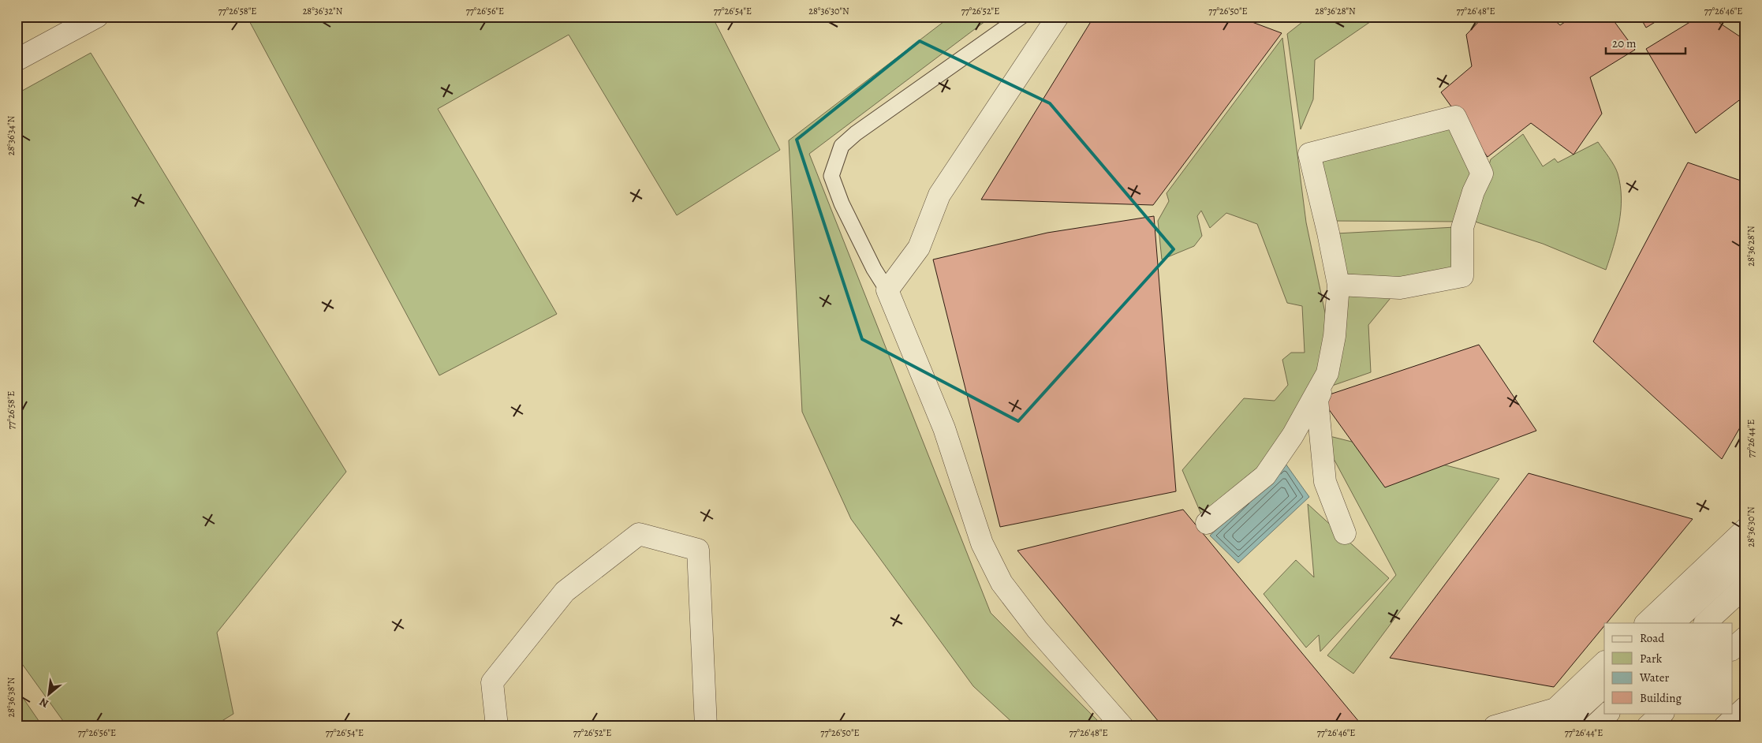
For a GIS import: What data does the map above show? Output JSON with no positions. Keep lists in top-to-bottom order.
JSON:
{
  "legend": [
    "Road",
    "Park",
    "Water",
    "Building"
  ],
  "scale_bar": "20 m",
  "north": "bottom left",
  "coordinates": [
    "77°26'58\"E",
    "28°36'32\"N",
    "77°26'56\"E",
    "77°26'54\"E",
    "28°36'30\"N",
    "77°26'52\"E",
    "77°26'50\"E",
    "28°36'28\"N",
    "77°26'48\"E",
    "77°26'46\"E",
    "28°36'34\"N",
    "77°26'44\"E",
    "28°36'38\"N"
  ]
}
